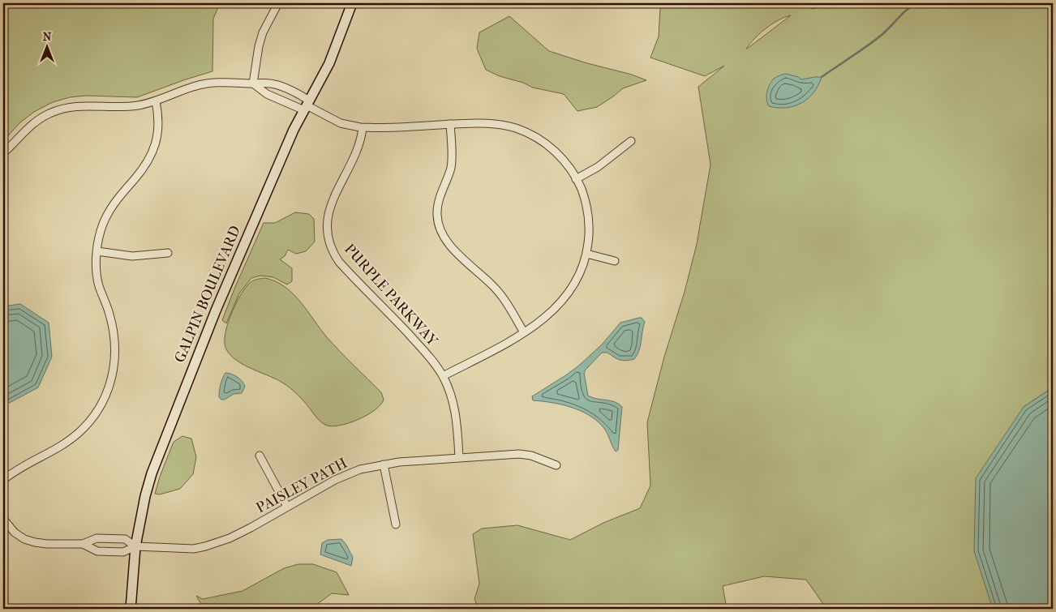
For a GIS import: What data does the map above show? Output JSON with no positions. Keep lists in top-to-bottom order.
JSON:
{
  "streets": {
    "street": ["GALPIN BOULEVARD", "PURPLE PARKWAY", "PAISLEY PATH"]
  },
  "crossings": [
    ["GALPIN BOULEVARD", "PAISLEY PATH"],
    ["PURPLE PARKWAY", "PAISLEY PATH"]
  ],
  "north": "top"
}
